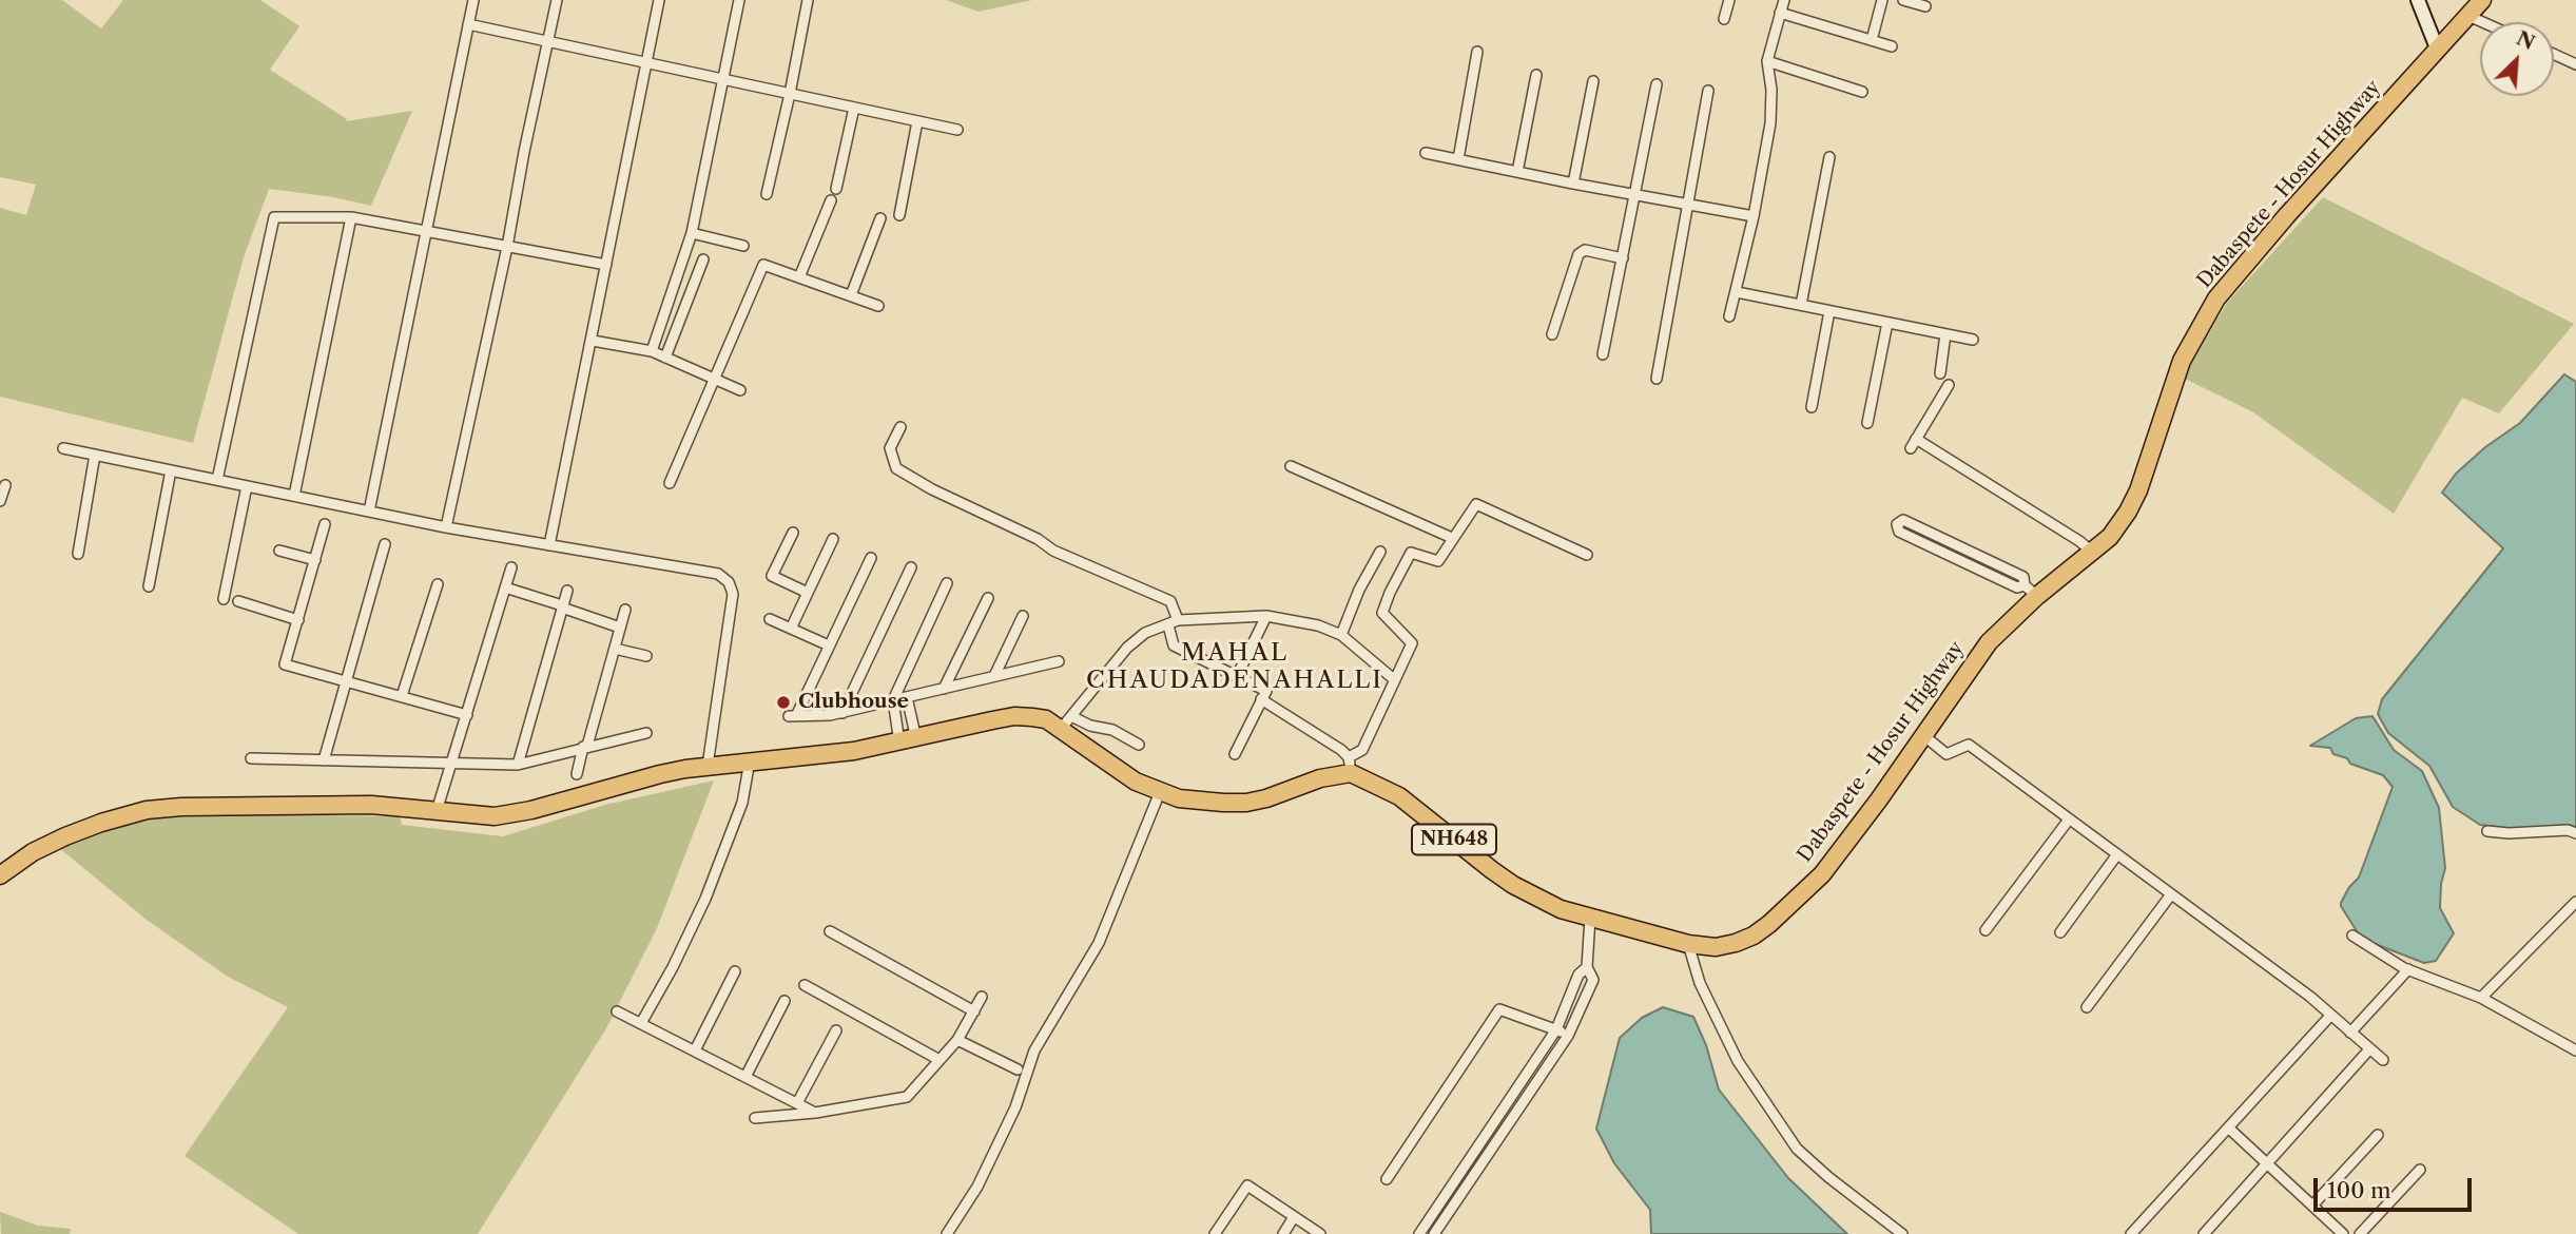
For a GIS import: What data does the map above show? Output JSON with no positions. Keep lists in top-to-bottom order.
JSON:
{
  "streets": {
    "highway": ["Dabaspete - Hosur Highway", "NH648"]
  },
  "districts": ["MAHAL CHAUDADENAHALLI"],
  "places": ["Clubhouse"],
  "scale_bar": "100 m",
  "north": "top right"
}
